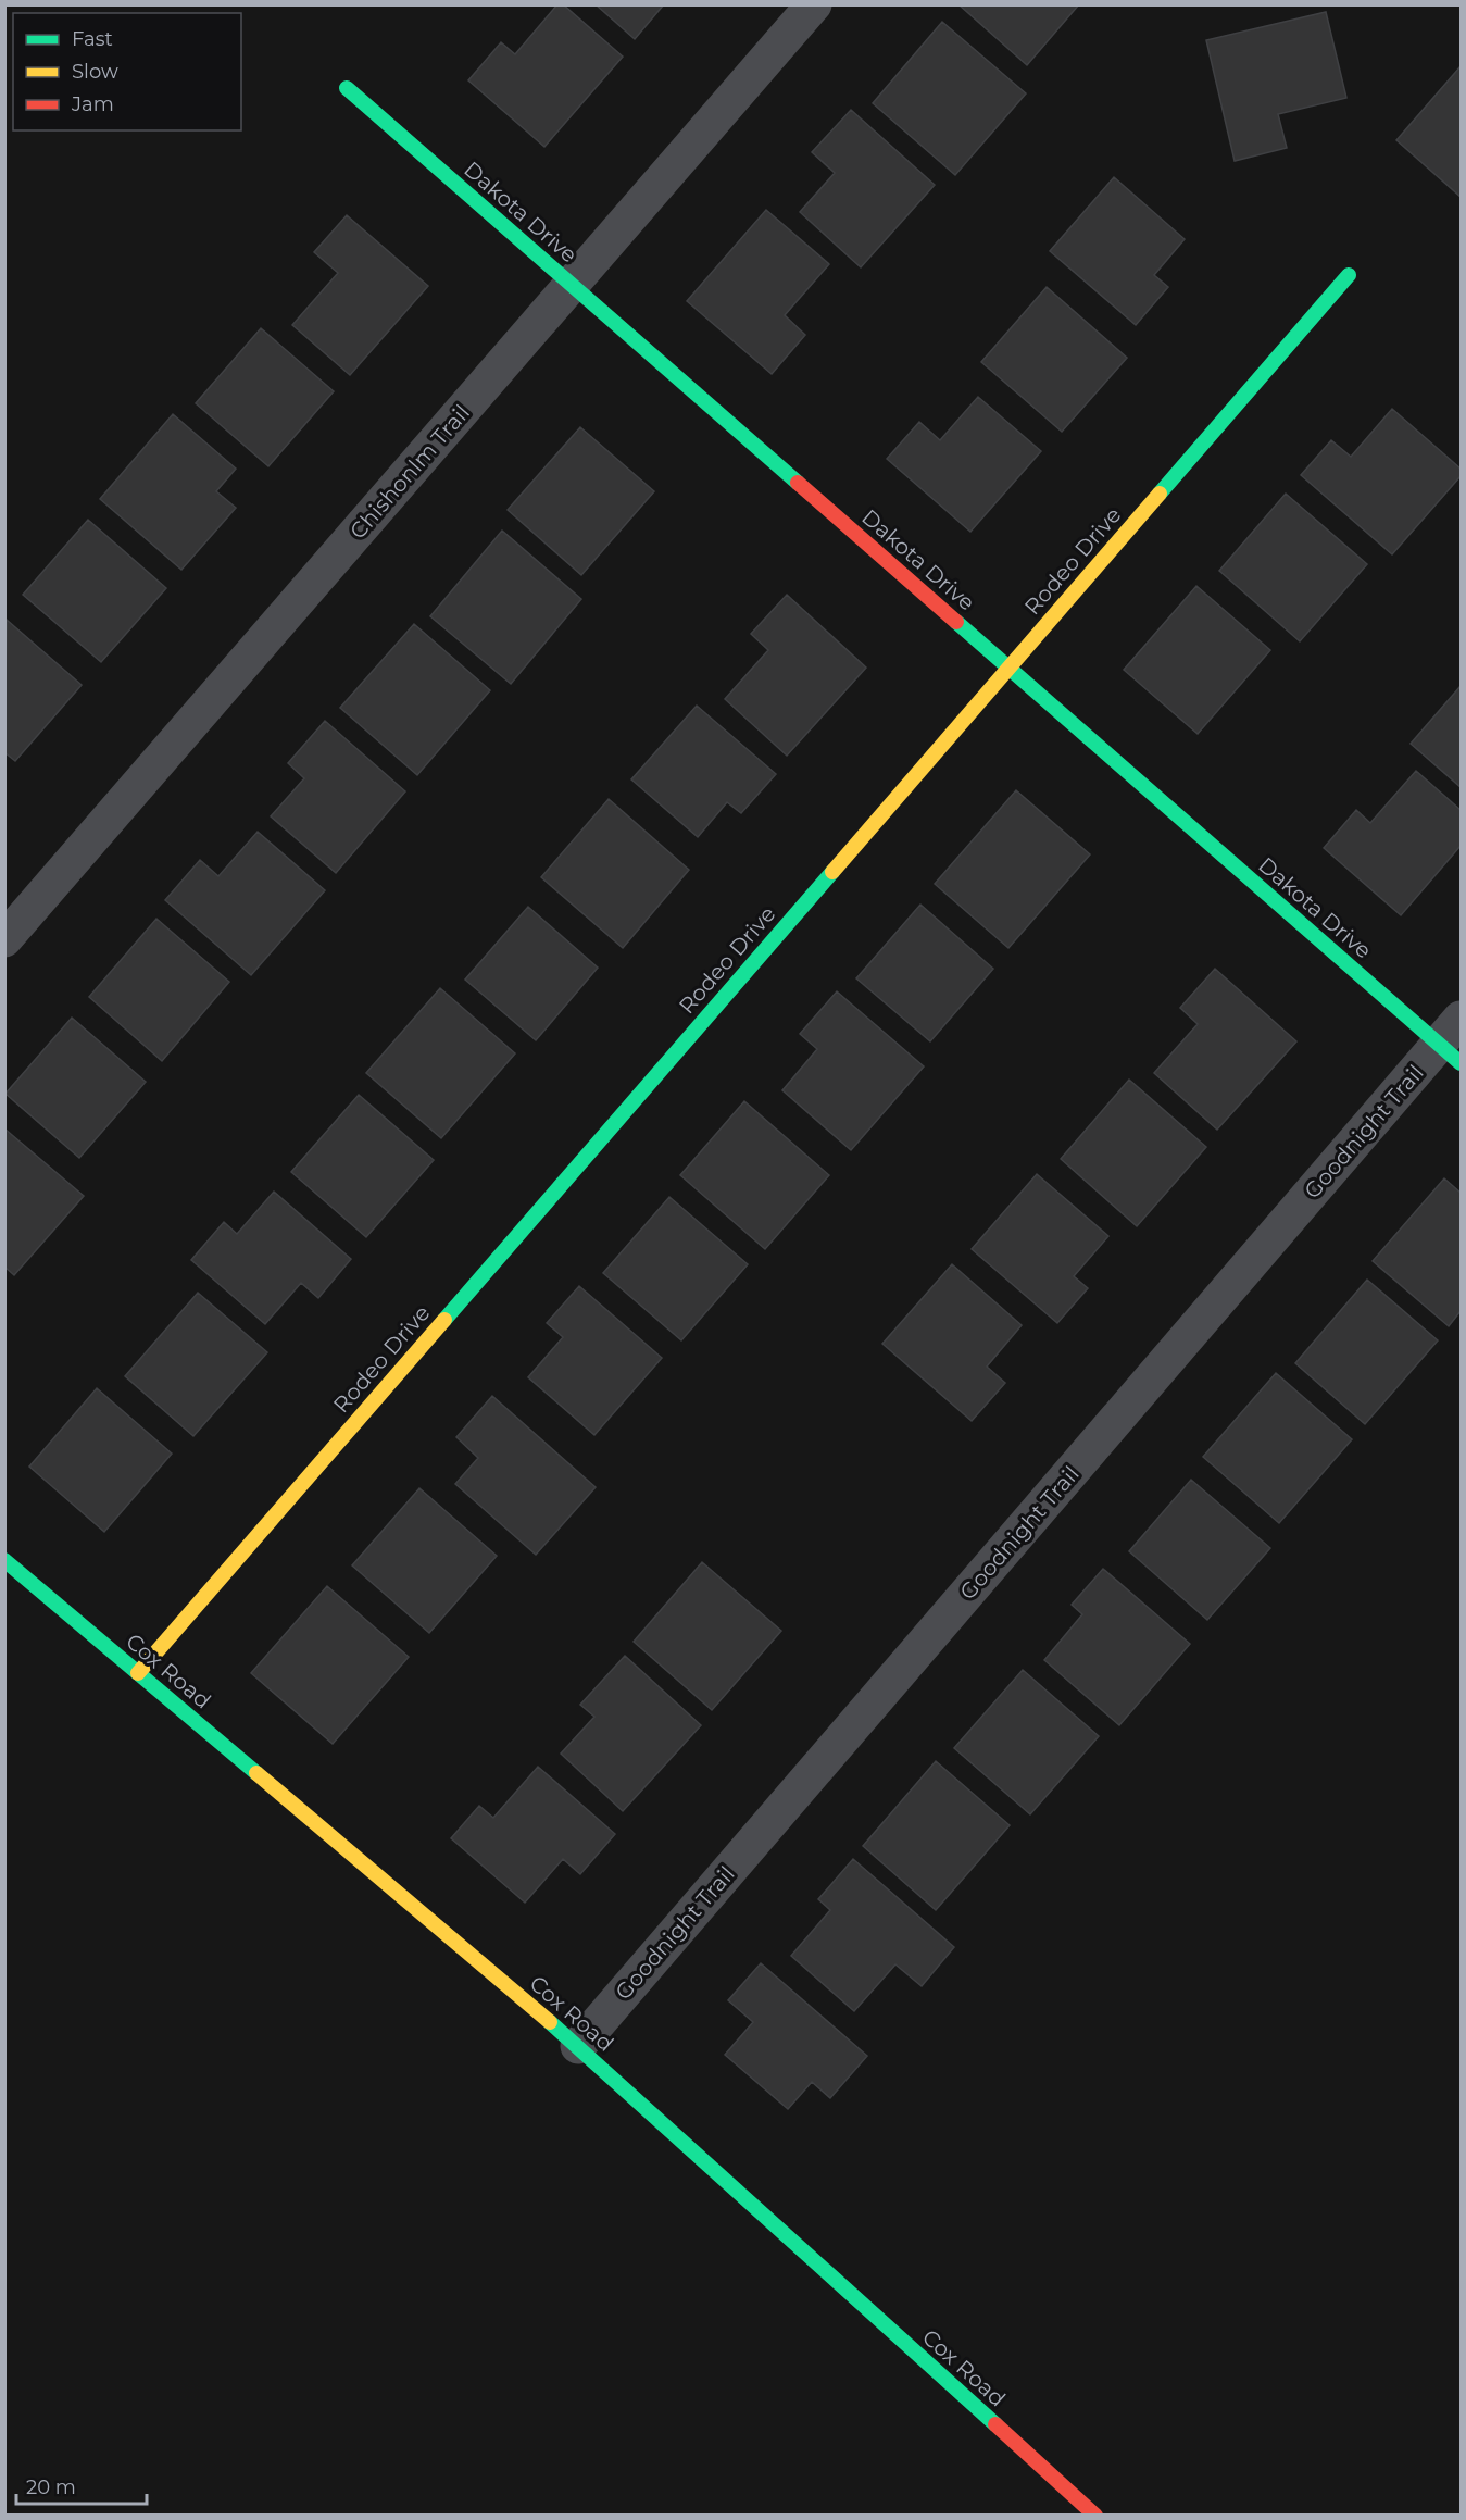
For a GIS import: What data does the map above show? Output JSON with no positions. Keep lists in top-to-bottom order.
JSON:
{
  "streets": {
    "street": [
      "Dakota Drive",
      "Chishonlm Trail",
      "Rodeo Drive",
      "Goodnight Trail",
      "Cox Road"
    ]
  },
  "crossings": [
    ["Dakota Drive", "Chishonlm Trail"],
    ["Dakota Drive", "Rodeo Drive"],
    ["Dakota Drive", "Goodnight Trail"],
    ["Rodeo Drive", "Cox Road"],
    ["Goodnight Trail", "Cox Road"]
  ],
  "legend": ["Fast", "Slow", "Jam"],
  "scale_bar": "20 m"
}
